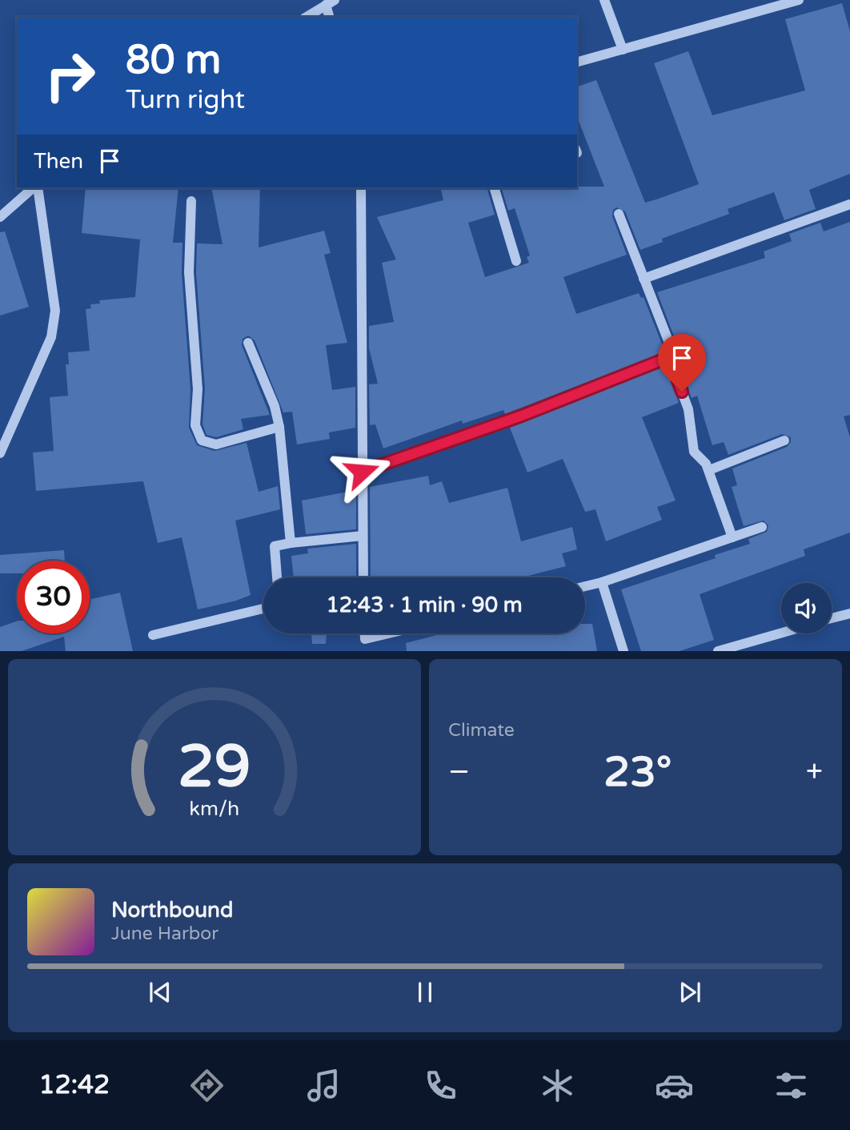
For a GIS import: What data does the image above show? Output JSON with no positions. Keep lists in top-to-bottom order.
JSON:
{
  "page": {
    "turn": ["80 m", "Turn right"],
    "then": "Then",
    "limit": "30",
    "trip": "12:43 · 1 min · 90 m",
    "tile": "Climate",
    "heat": ["−", "23°", "+"],
    "song": ["Northbound", "June Harbor"],
    "tabs": "12:42",
    "gauge": ["29", "km/h"]
  }
}
